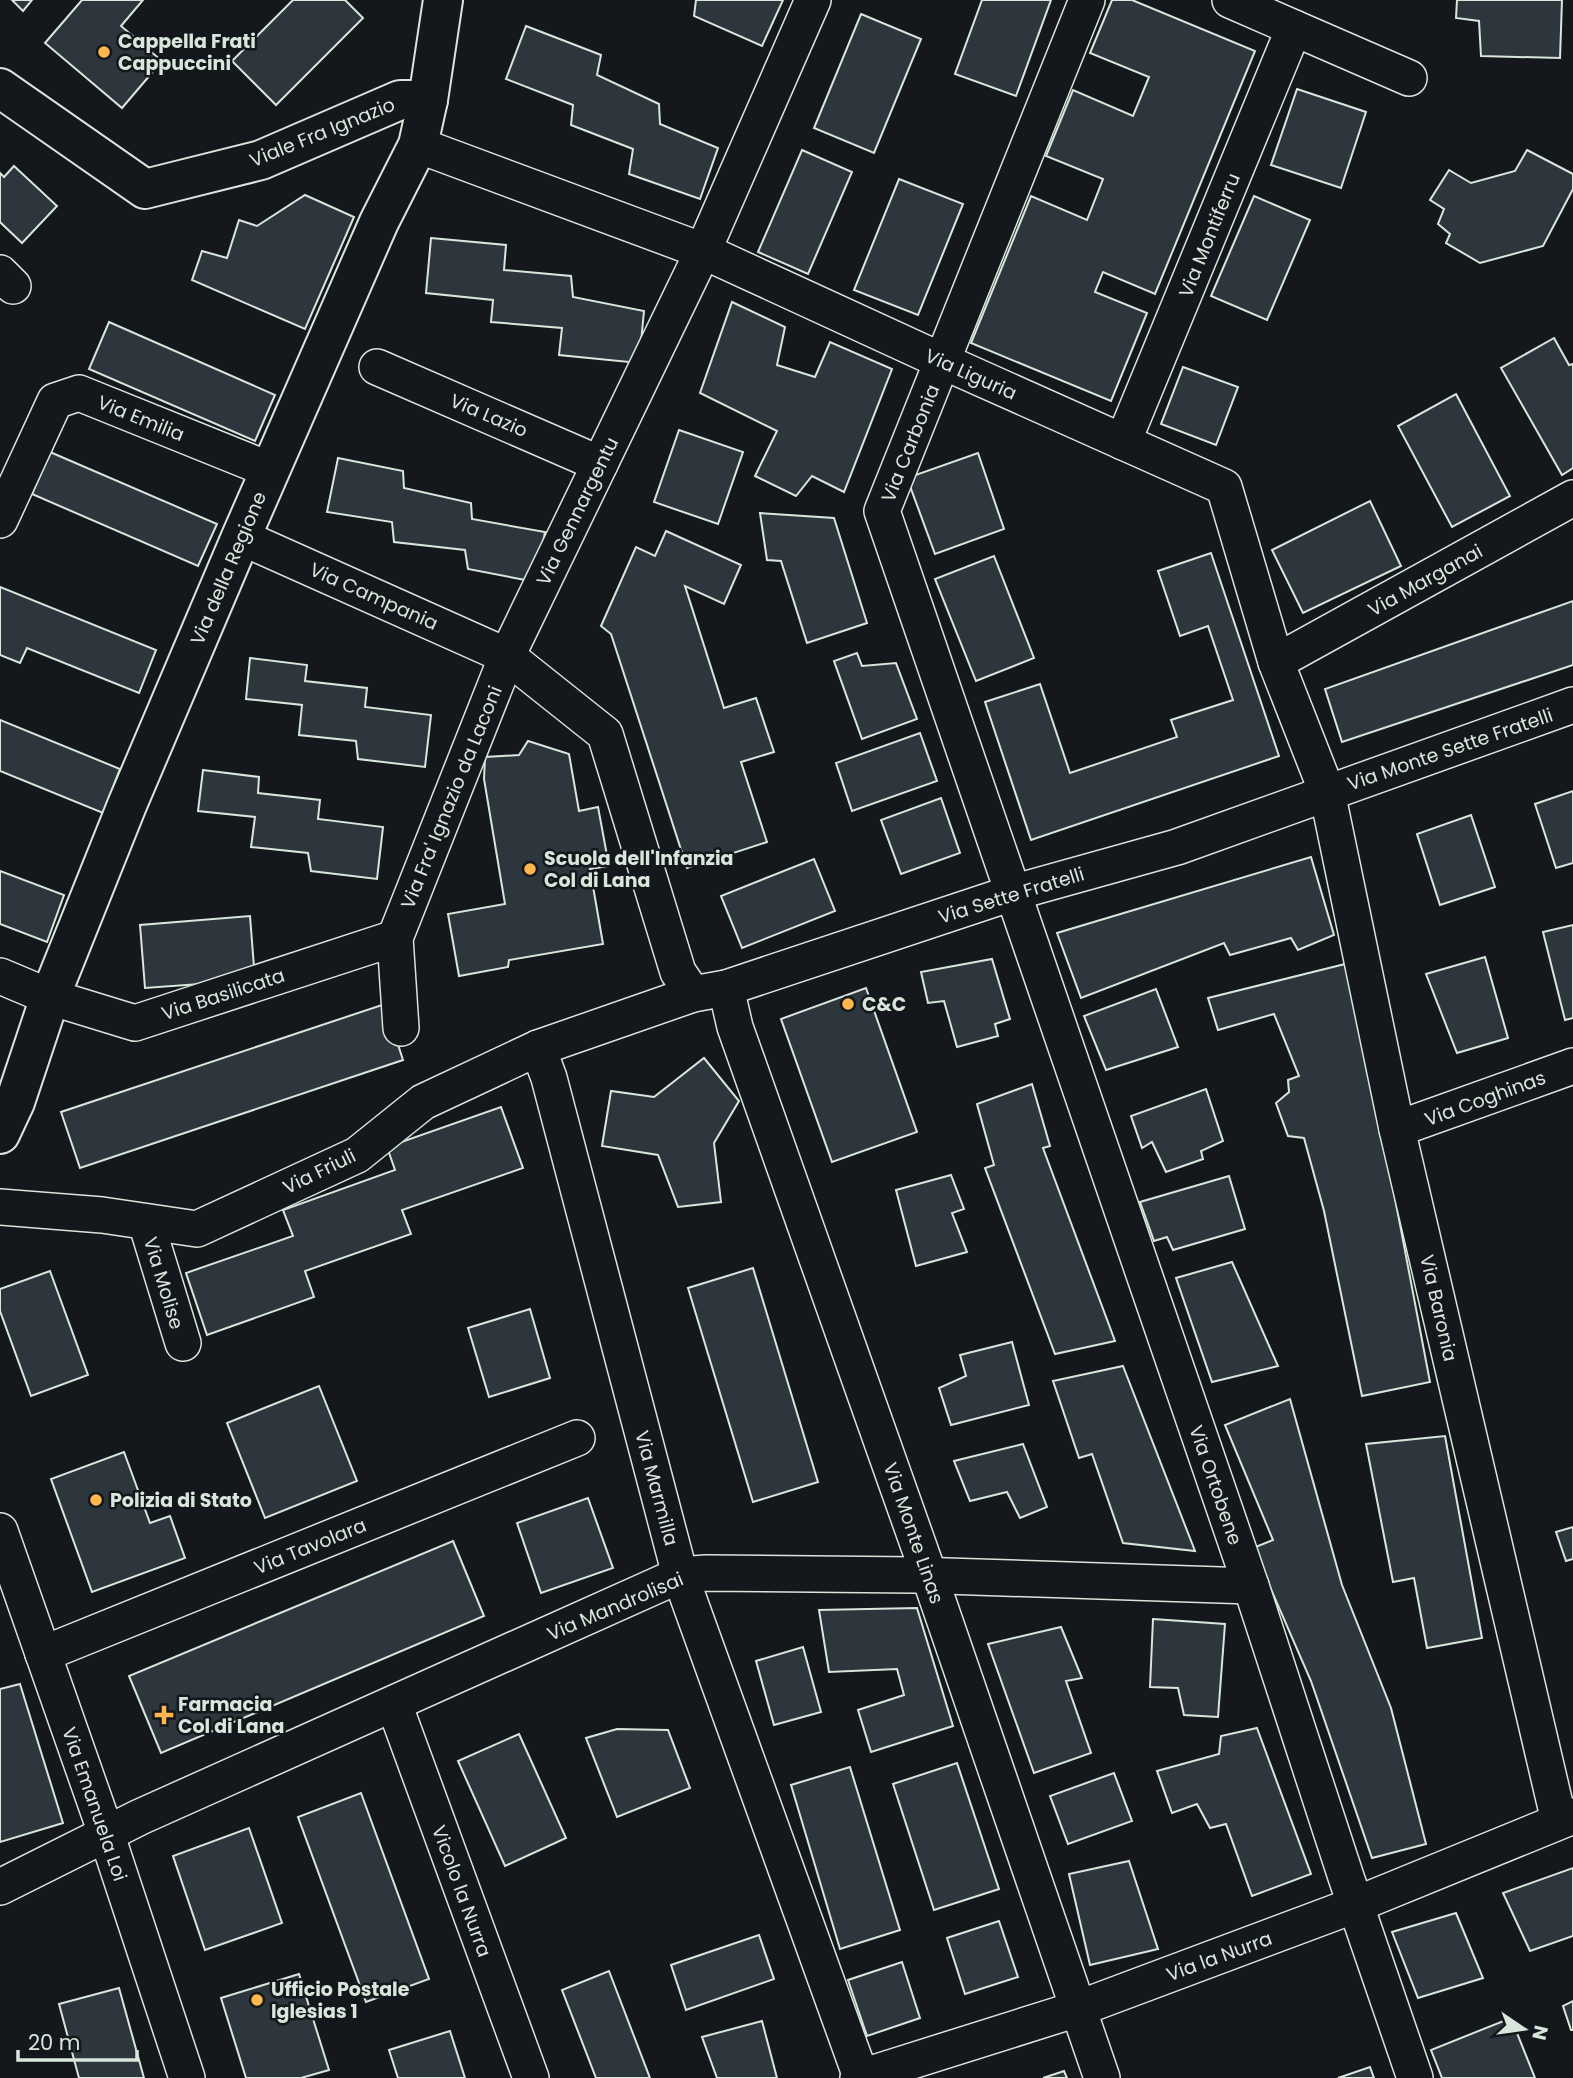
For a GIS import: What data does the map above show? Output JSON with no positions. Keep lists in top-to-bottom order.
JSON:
{
  "streets": {
    "street": [
      "Viale Fra Ignazio",
      "Via Montiferru",
      "Via Liguria",
      "Via Lazio",
      "Via Emilia",
      "Via Carbonia",
      "Via Gennargentu",
      "Via della Regione",
      "Via Marganai",
      "Via Campania",
      "Via Monte Sette Fratelli",
      "Via Fra' Ignazio da Laconi",
      "Via Sette Fratelli",
      "Via Basilicata",
      "Via Coghinas",
      "Via Friuli",
      "Via Molise",
      "Via Baronia",
      "Via Ortobene",
      "Via Marmilla",
      "Via Monte Linas",
      "Via Tavolara",
      "Via Mandrolisai",
      "Via Emanuela Loi",
      "Vicolo la Nurra",
      "Via la Nurra"
    ]
  },
  "crossings": [
    ["Viale Fra Ignazio", "Via della Regione"],
    ["Via Montiferru", "Via Liguria"],
    ["Via Liguria", "Via Carbonia"],
    ["Via Liguria", "Via Gennargentu"],
    ["Via Liguria", "Via della Regione"],
    ["Via Liguria", "Via Marganai"],
    ["Via Liguria", "Via Monte Sette Fratelli"],
    ["Via Liguria", "Via Sette Fratelli"],
    ["Via Liguria", "Via Baronia"],
    ["Via Lazio", "Via Gennargentu"],
    ["Via Emilia", "Via della Regione"],
    ["Via Carbonia", "Via Sette Fratelli"],
    ["Via Carbonia", "Via Ortobene"],
    ["Via Gennargentu", "Via Campania"],
    ["Via Gennargentu", "Via Fra' Ignazio da Laconi"],
    ["Via della Regione", "Via Campania"],
    ["Via della Regione", "Via Basilicata"],
    ["Via Campania", "Via Fra' Ignazio da Laconi"],
    ["Via Monte Sette Fratelli", "Via Sette Fratelli"],
    ["Via Monte Sette Fratelli", "Via Baronia"],
    ["Via Fra' Ignazio da Laconi", "Via Basilicata"],
    ["Via Sette Fratelli", "Via Friuli"],
    ["Via Sette Fratelli", "Via Baronia"],
    ["Via Sette Fratelli", "Via Ortobene"],
    ["Via Sette Fratelli", "Via Monte Linas"],
    ["Via Coghinas", "Via Baronia"],
    ["Via Friuli", "Via Molise"],
    ["Via Friuli", "Via Marmilla"],
    ["Via Friuli", "Via Monte Linas"],
    ["Via Baronia", "Via la Nurra"],
    ["Via Ortobene", "Via Mandrolisai"],
    ["Via Ortobene", "Via la Nurra"],
    ["Via Marmilla", "Via Mandrolisai"],
    ["Via Marmilla", "Via la Nurra"],
    ["Via Monte Linas", "Via Mandrolisai"],
    ["Via Monte Linas", "Via la Nurra"],
    ["Via Tavolara", "Via Emanuela Loi"],
    ["Via Mandrolisai", "Via Emanuela Loi"],
    ["Via Mandrolisai", "Vicolo la Nurra"]
  ],
  "places": {
    "other": [
      "Cappella Frati Cappuccini",
      "Scuola dell'Infanzia Col di Lana",
      "C&C",
      "Polizia di Stato",
      "Ufficio Postale Iglesias 1"
    ],
    "health": ["Farmacia Col di Lana"]
  },
  "scale_bar": "20 m",
  "north": "right"
}
